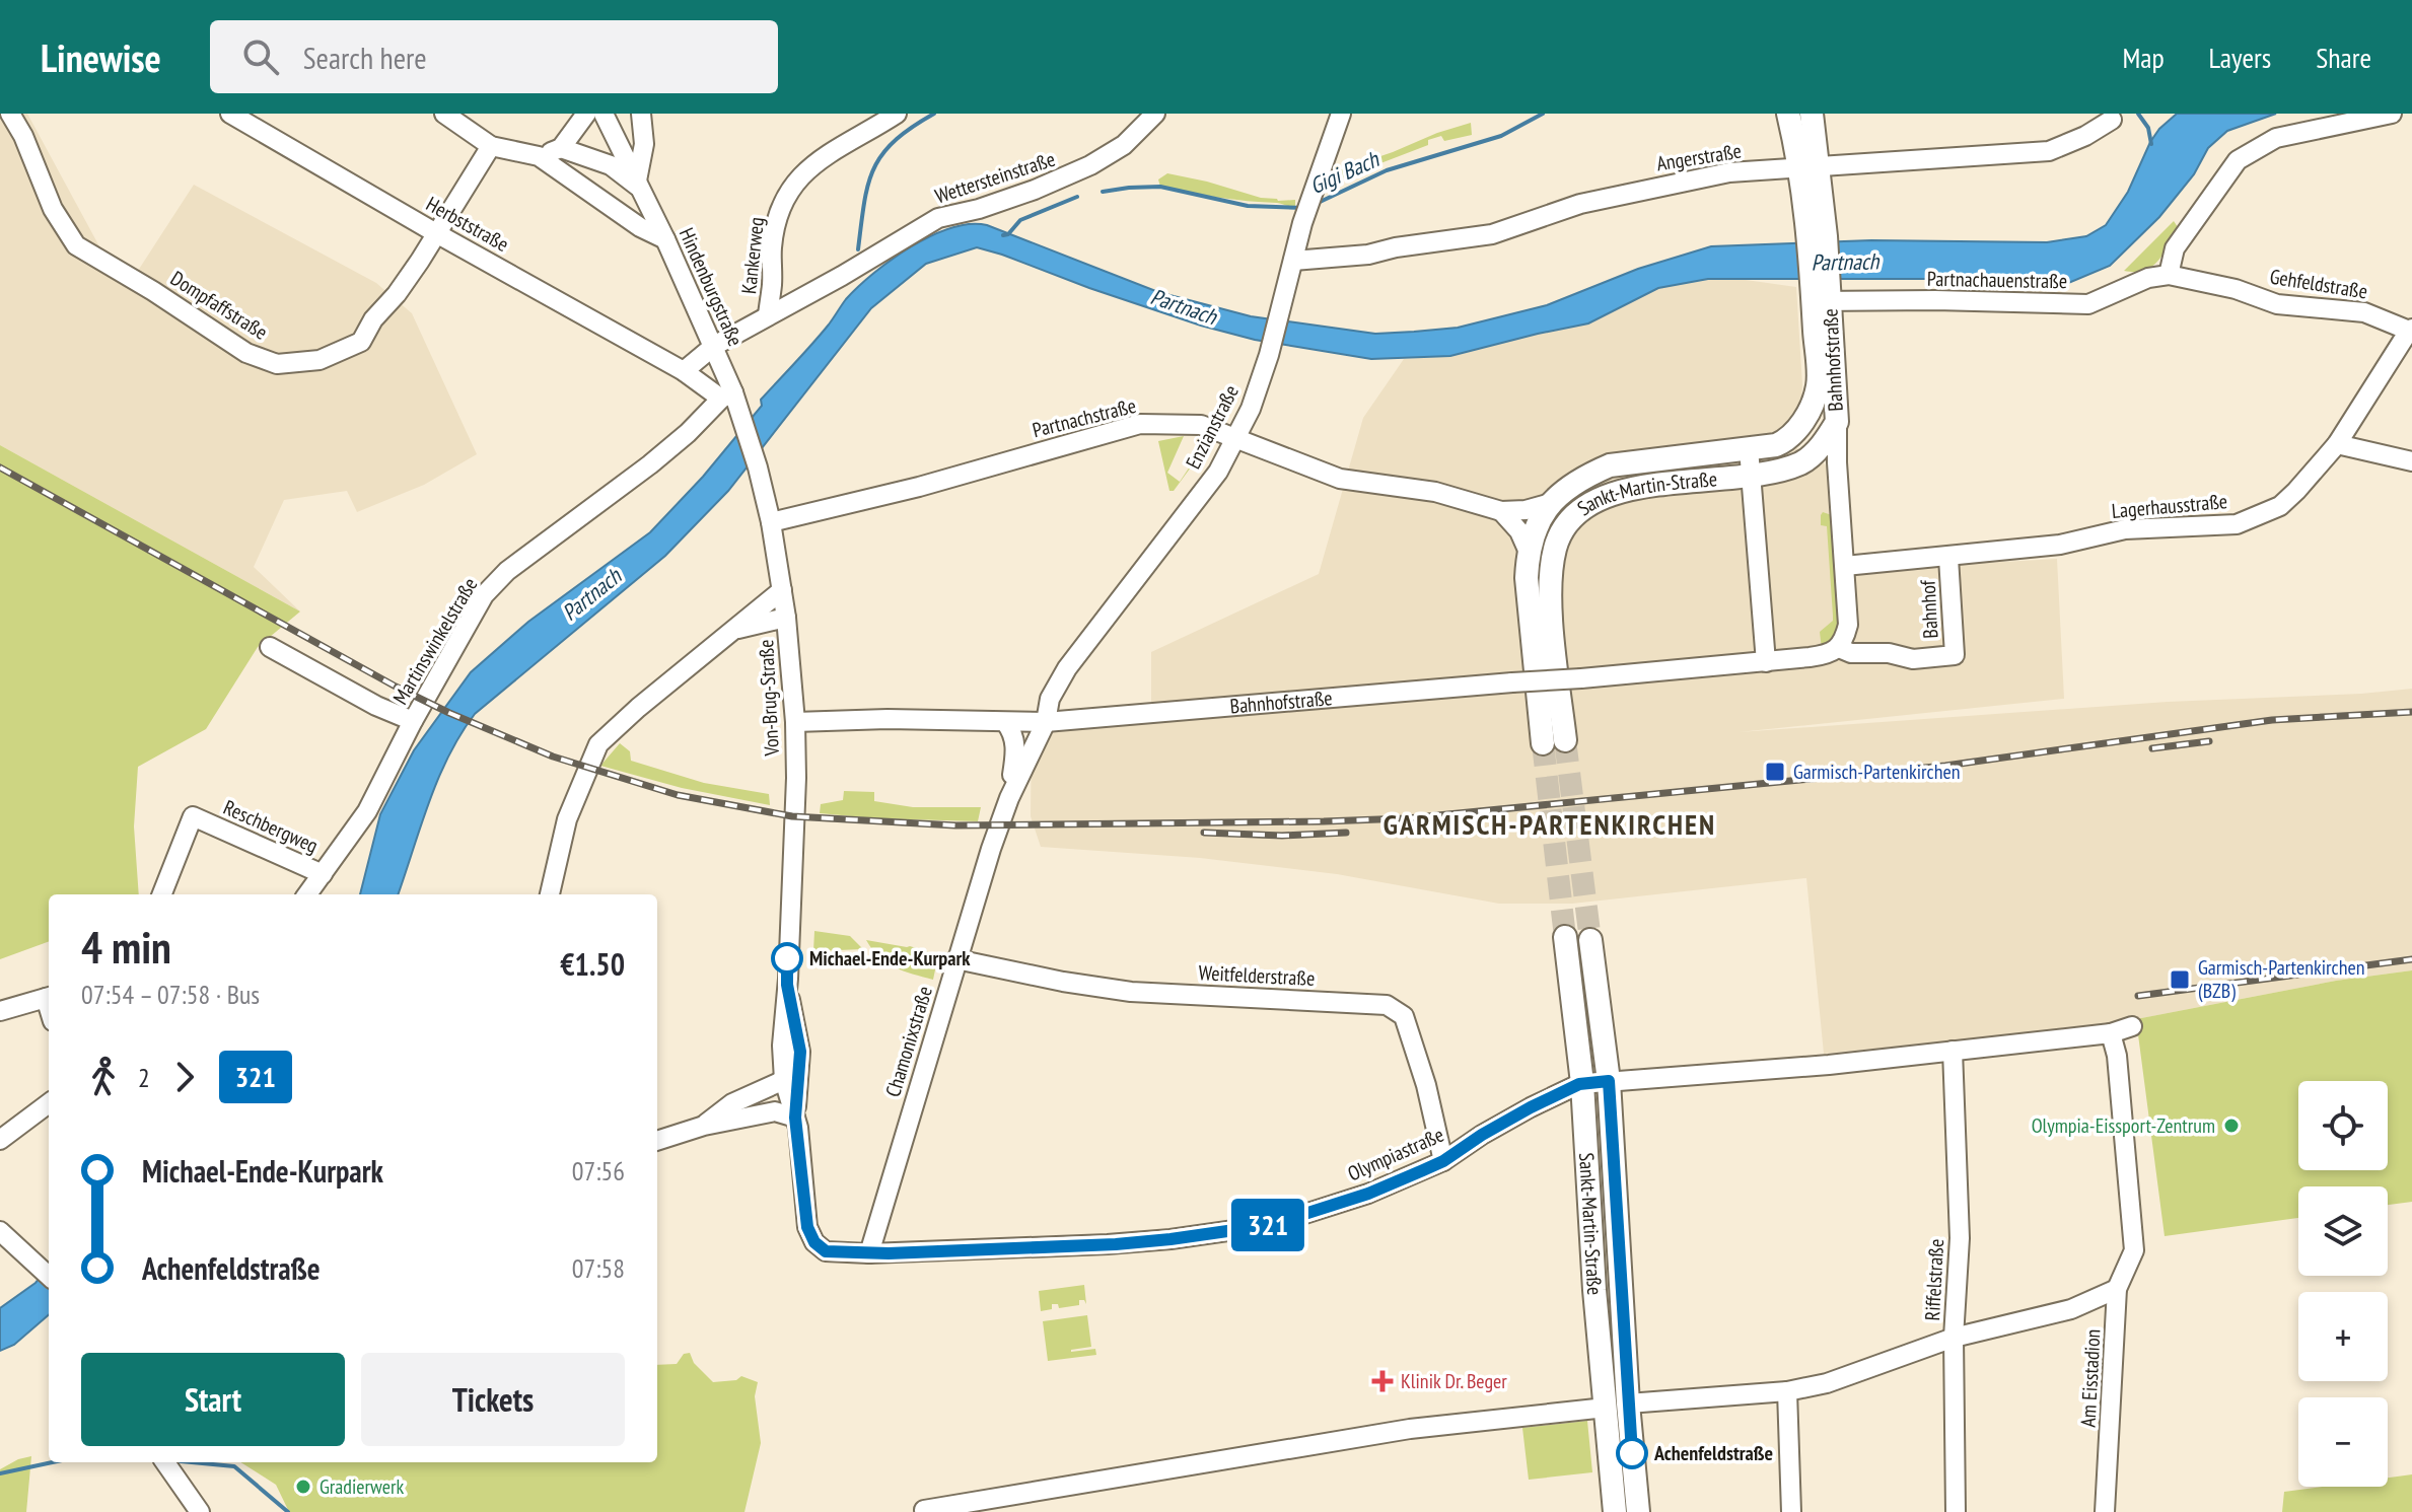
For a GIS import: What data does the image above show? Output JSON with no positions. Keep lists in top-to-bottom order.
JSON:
{
  "streets": {
    "main road": ["Bahnhofstraße", "Sankt-Martin-Straße"],
    "street": [
      "Angerstraße",
      "Wettersteinstraße",
      "Herbststraße",
      "Kankerweg",
      "Partnachauenstraße",
      "Gehfeldstraße",
      "Hindenburgstraße",
      "Dompfaffstraße",
      "Partnachstraße",
      "Enzianstraße",
      "Lagerhausstraße",
      "Bahnhof",
      "Martinswinkelstraße",
      "Von-Brug-Straße",
      "Reschbergweg",
      "Weitfelderstraße",
      "Chamonixstraße",
      "Olympiastraße",
      "Riffelstraße",
      "Am Eisstadion"
    ]
  },
  "crossings": [
    ["Angerstraße", "Bahnhofstraße"],
    ["Angerstraße", "Enzianstraße"],
    ["Wettersteinstraße", "Kankerweg"],
    ["Wettersteinstraße", "Hindenburgstraße"],
    ["Herbststraße", "Hindenburgstraße"],
    ["Herbststraße", "Dompfaffstraße"],
    ["Herbststraße", "Martinswinkelstraße"],
    ["Partnachauenstraße", "Gehfeldstraße"],
    ["Partnachauenstraße", "Bahnhofstraße"],
    ["Gehfeldstraße", "Lagerhausstraße"],
    ["Hindenburgstraße", "Martinswinkelstraße"],
    ["Hindenburgstraße", "Von-Brug-Straße"],
    ["Bahnhofstraße", "Enzianstraße"],
    ["Bahnhofstraße", "Sankt-Martin-Straße"],
    ["Bahnhofstraße", "Lagerhausstraße"],
    ["Bahnhofstraße", "Bahnhof"],
    ["Bahnhofstraße", "Von-Brug-Straße"],
    ["Bahnhofstraße", "Chamonixstraße"],
    ["Partnachstraße", "Enzianstraße"],
    ["Partnachstraße", "Sankt-Martin-Straße"],
    ["Partnachstraße", "Von-Brug-Straße"],
    ["Enzianstraße", "Chamonixstraße"],
    ["Sankt-Martin-Straße", "Olympiastraße"],
    ["Lagerhausstraße", "Bahnhof"],
    ["Martinswinkelstraße", "Reschbergweg"],
    ["Von-Brug-Straße", "Olympiastraße"],
    ["Weitfelderstraße", "Chamonixstraße"],
    ["Weitfelderstraße", "Olympiastraße"],
    ["Chamonixstraße", "Olympiastraße"],
    ["Olympiastraße", "Riffelstraße"],
    ["Olympiastraße", "Am Eisstadion"]
  ],
  "districts": ["GARMISCH-PARTENKIRCHEN"],
  "water": ["Gigi Bach", "Partnach"],
  "places": {
    "transit": ["Garmisch-Partenkirchen", "Garmisch-Partenkirchen (BZB)"],
    "other": [
      "Michael-Ende-Kurpark",
      "Olympia-Eissport-Zentrum",
      "Achenfeldstraße",
      "Gradierwerk"
    ],
    "health": ["Klinik Dr. Beger"]
  },
  "lines": ["bus line 321"],
  "page": {
    "header": "Linewise",
    "search": "Search here",
    "nav": ["Map", "Layers", "Share"],
    "on_map": "321",
    "heading": ["4 min", "07:54 – 07:58 · Bus", "€1.50"],
    "legs": ["2", "321"],
    "map_buttons": ["+", "−"],
    "list": [
      {
        "name": "Michael-Ende-Kurpark",
        "value": "07:56"
      },
      {
        "name": "Achenfeldstraße",
        "value": "07:58"
      }
    ],
    "buttons": ["Start", "Tickets"]
  }
}
